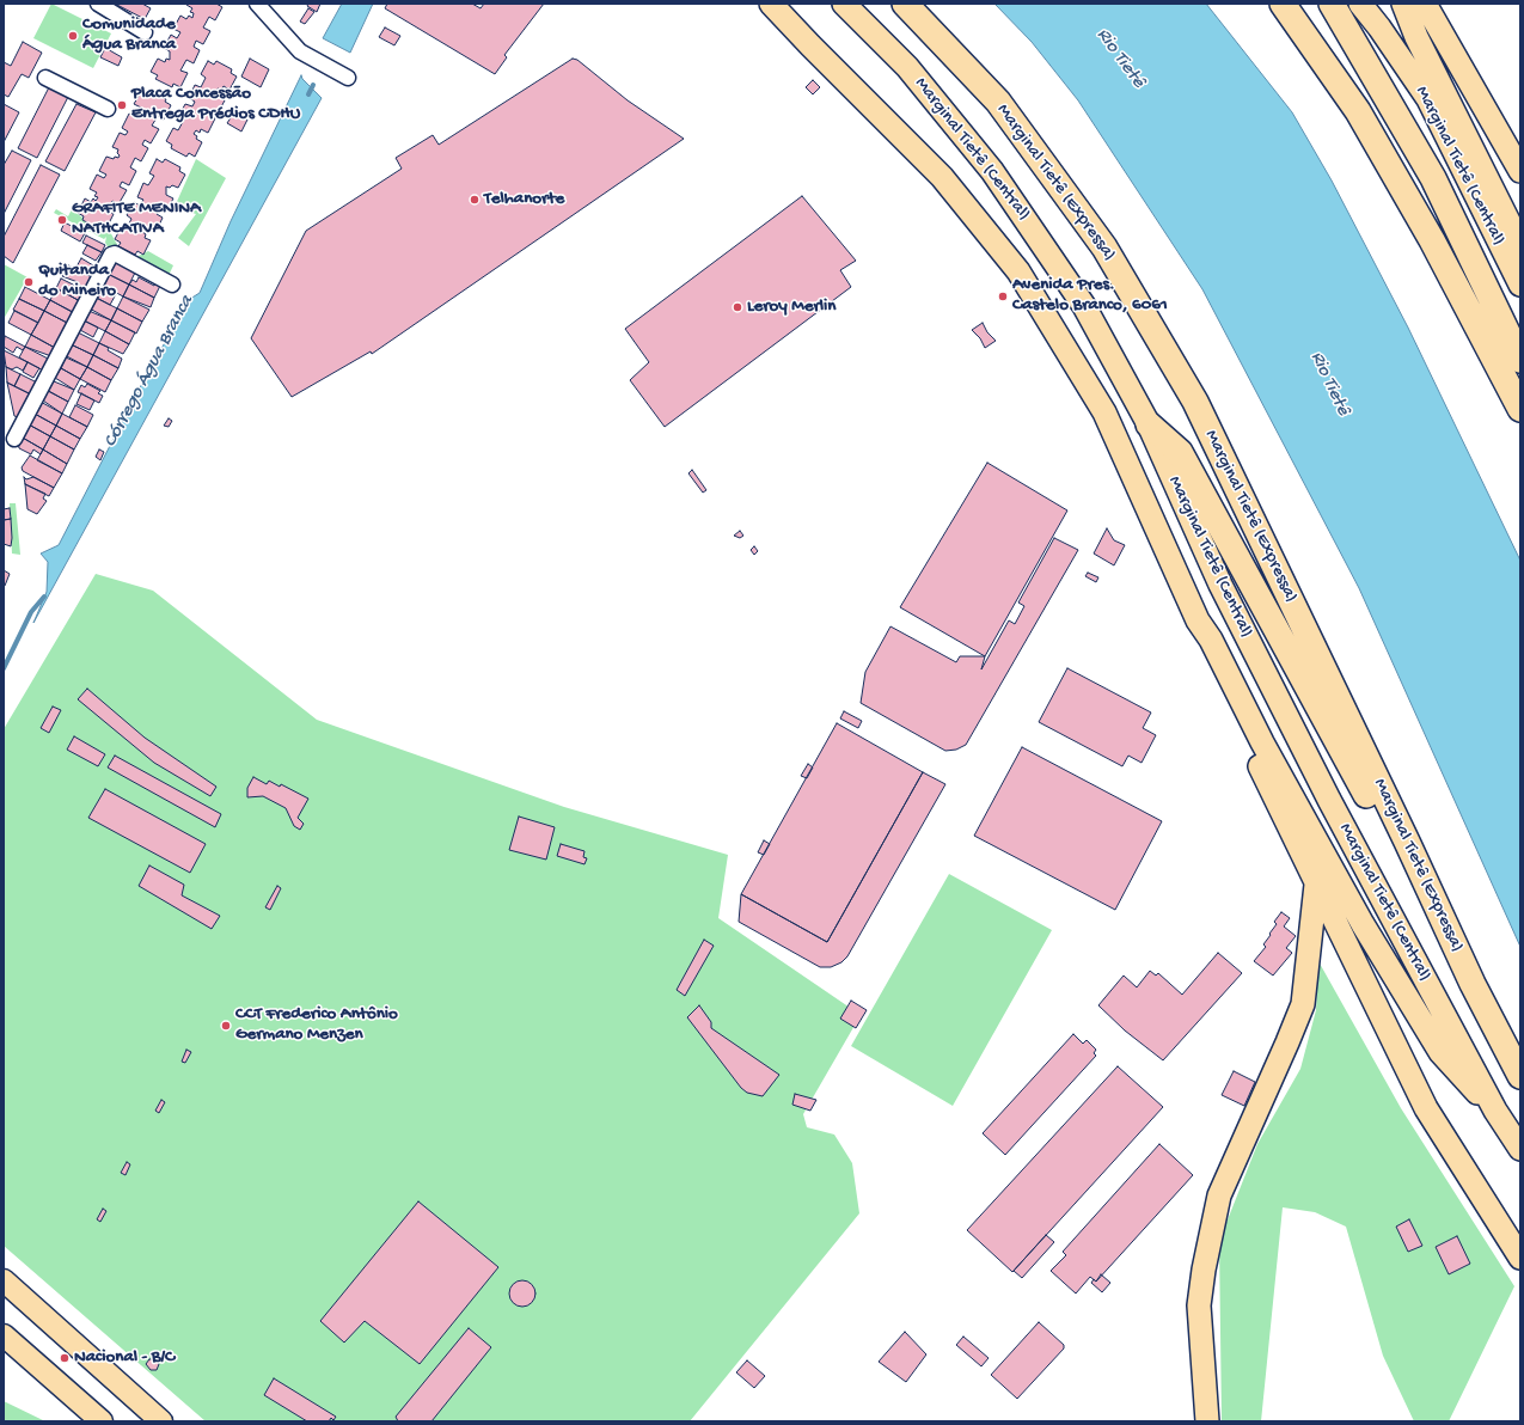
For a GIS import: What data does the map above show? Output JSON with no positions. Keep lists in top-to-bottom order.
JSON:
{
  "streets": {
    "highway": ["Marginal Tietê (Central)", "Marginal Tietê (Expressa)"]
  },
  "water": ["Rio Tietê", "Córrego Água Branca"],
  "places": [
    "Comunidade Água Branca",
    "Placa Concessão Entrega Prédios CDHU",
    "Telhanorte",
    "GRAFITE MENINA NATHCATIVA",
    "Quitanda do Mineiro",
    "Avenida Pres. Castelo Branco, 6061",
    "Leroy Merlin",
    "CCT Frederico Antônio Germano Menzen",
    "Nacional - B/C"
  ]
}
